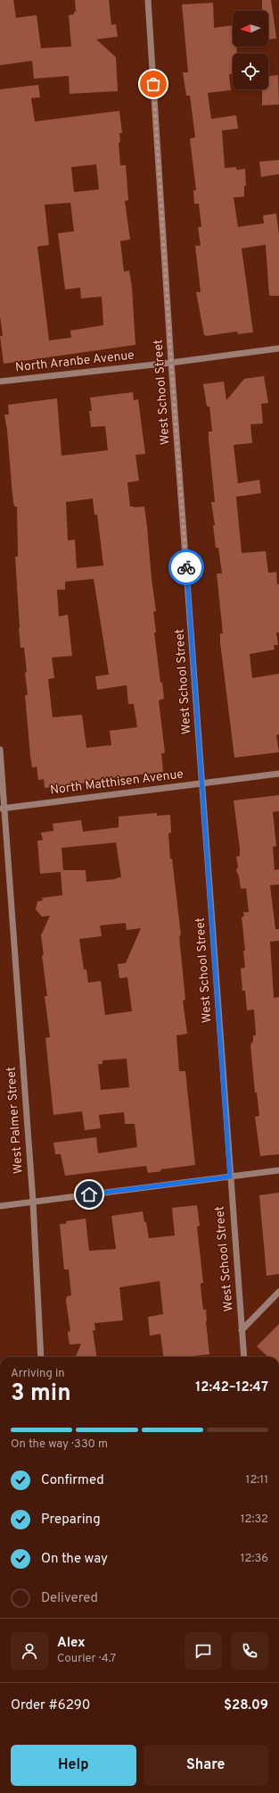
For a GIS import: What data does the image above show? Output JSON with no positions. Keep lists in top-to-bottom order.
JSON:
{
  "streets": {
    "street": [
      "North Aranbe Avenue",
      "West School Street",
      "North Matthisen Avenue",
      "West Palmer Street"
    ]
  },
  "crossings": [
    ["North Aranbe Avenue", "West School Street"],
    ["West School Street", "North Matthisen Avenue"],
    ["North Matthisen Avenue", "West Palmer Street"]
  ],
  "north": "left",
  "page": {
    "heading": ["3 min", "Arriving in", "12:42–12:47"],
    "panel": [
      "Alex",
      "Courier · 4.7",
      "Order #6290",
      "$28.09"
    ],
    "bar": "On the way · 330 m",
    "list": [
      ["Confirmed", "12:11"],
      ["Preparing", "12:32"],
      ["On the way", "12:36"],
      "Delivered"
    ],
    "buttons": ["Help", "Share"]
  }
}
